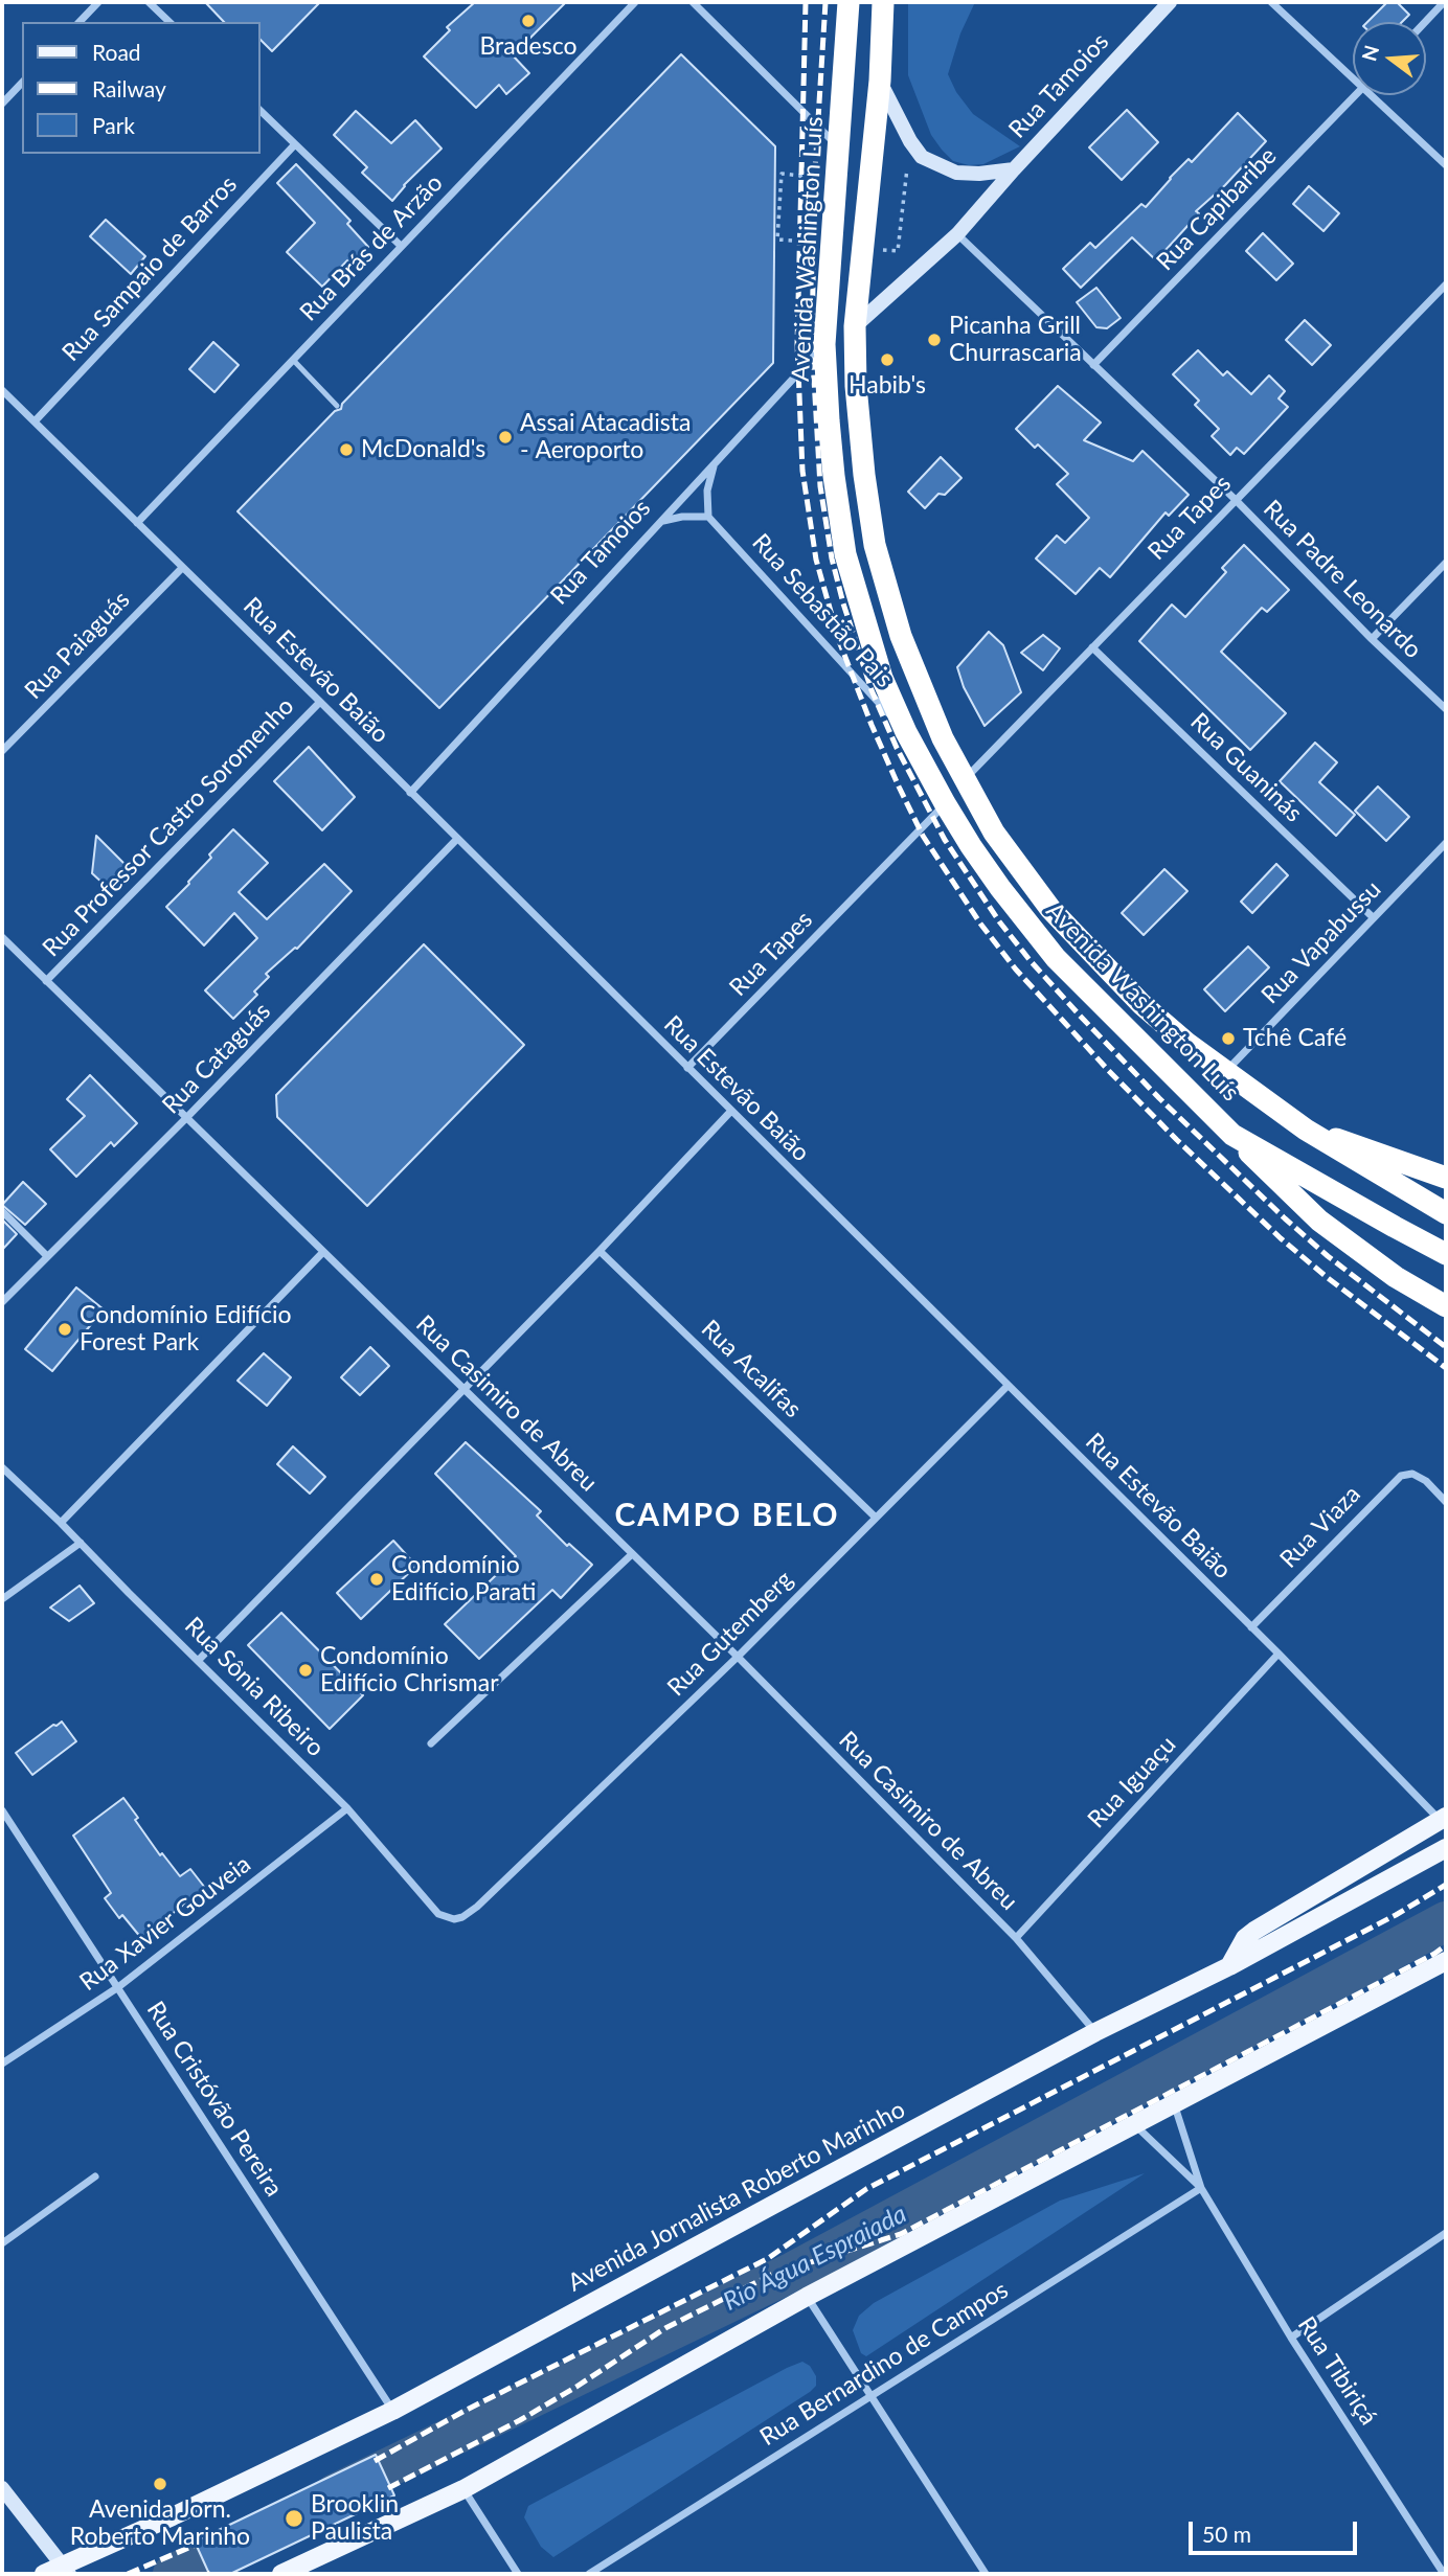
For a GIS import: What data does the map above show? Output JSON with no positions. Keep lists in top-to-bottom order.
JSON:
{
  "streets": {
    "highway": ["Avenida Washington Luís"],
    "main road": ["Rua Tamoios", "Avenida Jornalista Roberto Marinho"],
    "street": [
      "Rua Capibaribe",
      "Rua Brás de Arzão",
      "Rua Sampaio de Barros",
      "Rua Tapes",
      "Rua Padre Leonardo",
      "Rua Sebastião Pais",
      "Rua Paiaguás",
      "Rua Estevão Baião",
      "Rua Guaninás",
      "Rua Professor Castro Soromenho",
      "Rua Vapabussu",
      "Rua Cataguás",
      "Rua Acalifas",
      "Rua Casimiro de Abreu",
      "Rua Viaza",
      "Rua Gutemberg",
      "Rua Sônia Ribeiro",
      "Rua Iguaçu",
      "Rua Xavier Gouveia",
      "Rua Cristóvão Pereira",
      "Rua Bernardino de Campos",
      "Rua Tibiriçá"
    ]
  },
  "crossings": [
    ["Rua Tamoios", "Avenida Washington Luís"],
    ["Rua Tamoios", "Rua Padre Leonardo"],
    ["Rua Tamoios", "Rua Estevão Baião"],
    ["Rua Capibaribe", "Rua Padre Leonardo"],
    ["Rua Brás de Arzão", "Rua Estevão Baião"],
    ["Avenida Washington Luís", "Rua Tapes"],
    ["Avenida Washington Luís", "Rua Sebastião Pais"],
    ["Avenida Washington Luís", "Rua Vapabussu"],
    ["Rua Sampaio de Barros", "Rua Estevão Baião"],
    ["Rua Tapes", "Rua Padre Leonardo"],
    ["Rua Tapes", "Rua Estevão Baião"],
    ["Rua Tapes", "Rua Guaninás"],
    ["Rua Paiaguás", "Rua Estevão Baião"],
    ["Rua Estevão Baião", "Rua Professor Castro Soromenho"],
    ["Rua Estevão Baião", "Rua Cataguás"],
    ["Rua Estevão Baião", "Rua Viaza"],
    ["Rua Estevão Baião", "Rua Gutemberg"],
    ["Rua Estevão Baião", "Rua Iguaçu"],
    ["Rua Guaninás", "Rua Vapabussu"],
    ["Rua Professor Castro Soromenho", "Rua Casimiro de Abreu"],
    ["Rua Cataguás", "Rua Casimiro de Abreu"],
    ["Rua Acalifas", "Rua Gutemberg"],
    ["Rua Casimiro de Abreu", "Rua Gutemberg"],
    ["Rua Casimiro de Abreu", "Rua Iguaçu"],
    ["Rua Casimiro de Abreu", "Avenida Jornalista Roberto Marinho"],
    ["Rua Gutemberg", "Rua Sônia Ribeiro"],
    ["Rua Sônia Ribeiro", "Rua Xavier Gouveia"],
    ["Rua Xavier Gouveia", "Rua Cristóvão Pereira"],
    ["Rua Cristóvão Pereira", "Avenida Jornalista Roberto Marinho"],
    ["Rua Bernardino de Campos", "Rua Tibiriçá"]
  ],
  "districts": ["CAMPO BELO"],
  "water": ["Rio Água Espraiada"],
  "places": [
    "Bradesco",
    "Picanha Grill Churrascaria",
    "Habib's",
    "Assai Atacadista - Aeroporto",
    "McDonald's",
    "Tchê Café",
    "Condomínio Edifício Forest Park",
    "Condomínio Edifício Parati",
    "Condomínio Edifício Chrismar",
    "Avenida Jorn. Roberto Marinho",
    "Brooklin Paulista"
  ],
  "legend": ["Road", "Railway", "Park"],
  "scale_bar": "50 m",
  "north": "left"
}
